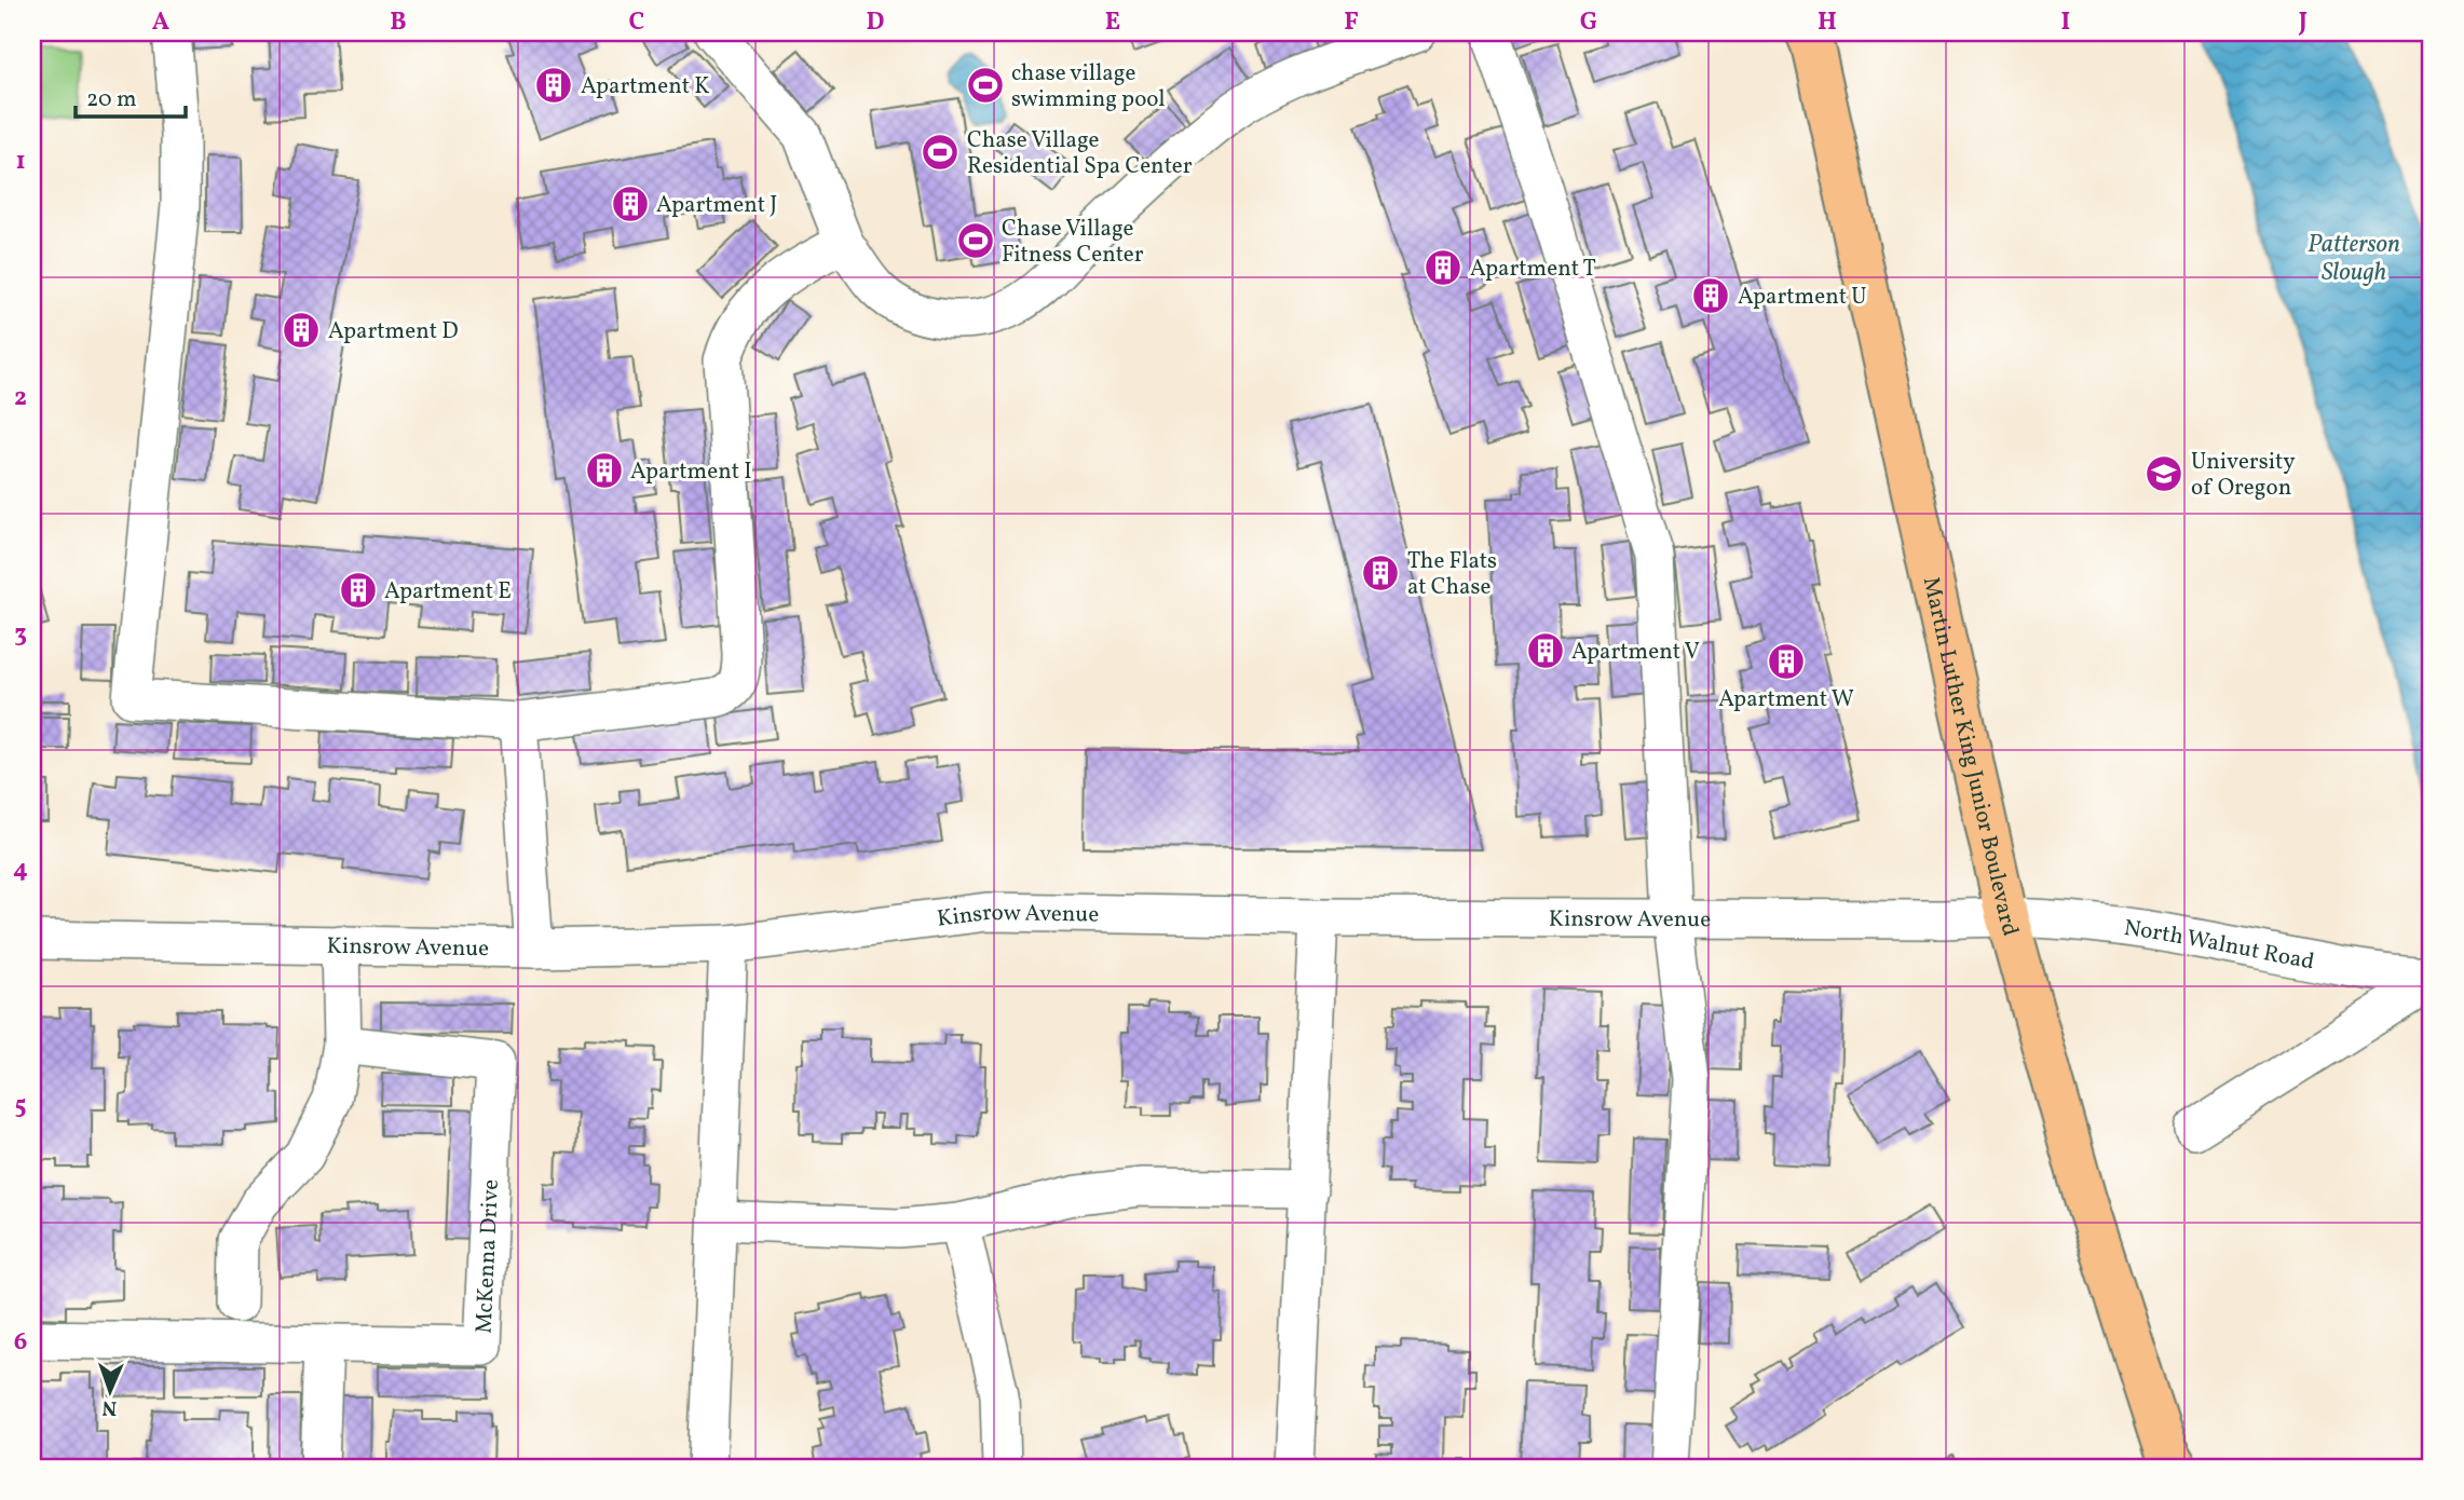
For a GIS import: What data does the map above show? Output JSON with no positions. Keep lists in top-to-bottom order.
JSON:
{
  "streets": {
    "main road": ["Martin Luther King Junior Boulevard"],
    "street": ["Kinsrow Avenue", "North Walnut Road", "McKenna Drive"]
  },
  "crossings": [
    ["Martin Luther King Junior Boulevard", "Kinsrow Avenue"],
    ["Martin Luther King Junior Boulevard", "North Walnut Road"],
    ["Kinsrow Avenue", "North Walnut Road"]
  ],
  "water": ["Patterson Slough"],
  "places": {
    "building": [
      "Apartment K",
      "Apartment J",
      "Apartment T",
      "Apartment U",
      "Apartment D",
      "Apartment I",
      "The Flats at Chase",
      "Apartment E",
      "Apartment V",
      "Apartment W"
    ],
    "sports": ["chase village swimming pool", "Chase Village Residential Spa Center", "Chase Village Fitness Center"],
    "school or university": ["University of Oregon"]
  },
  "scale_bar": "20 m",
  "north": "bottom",
  "grid": {
    "columns": [
      "A",
      "B",
      "C",
      "D",
      "E",
      "F",
      "G",
      "H",
      "I",
      "J"
    ],
    "rows": [
      "1",
      "2",
      "3",
      "4",
      "5",
      "6"
    ]
  }
}
